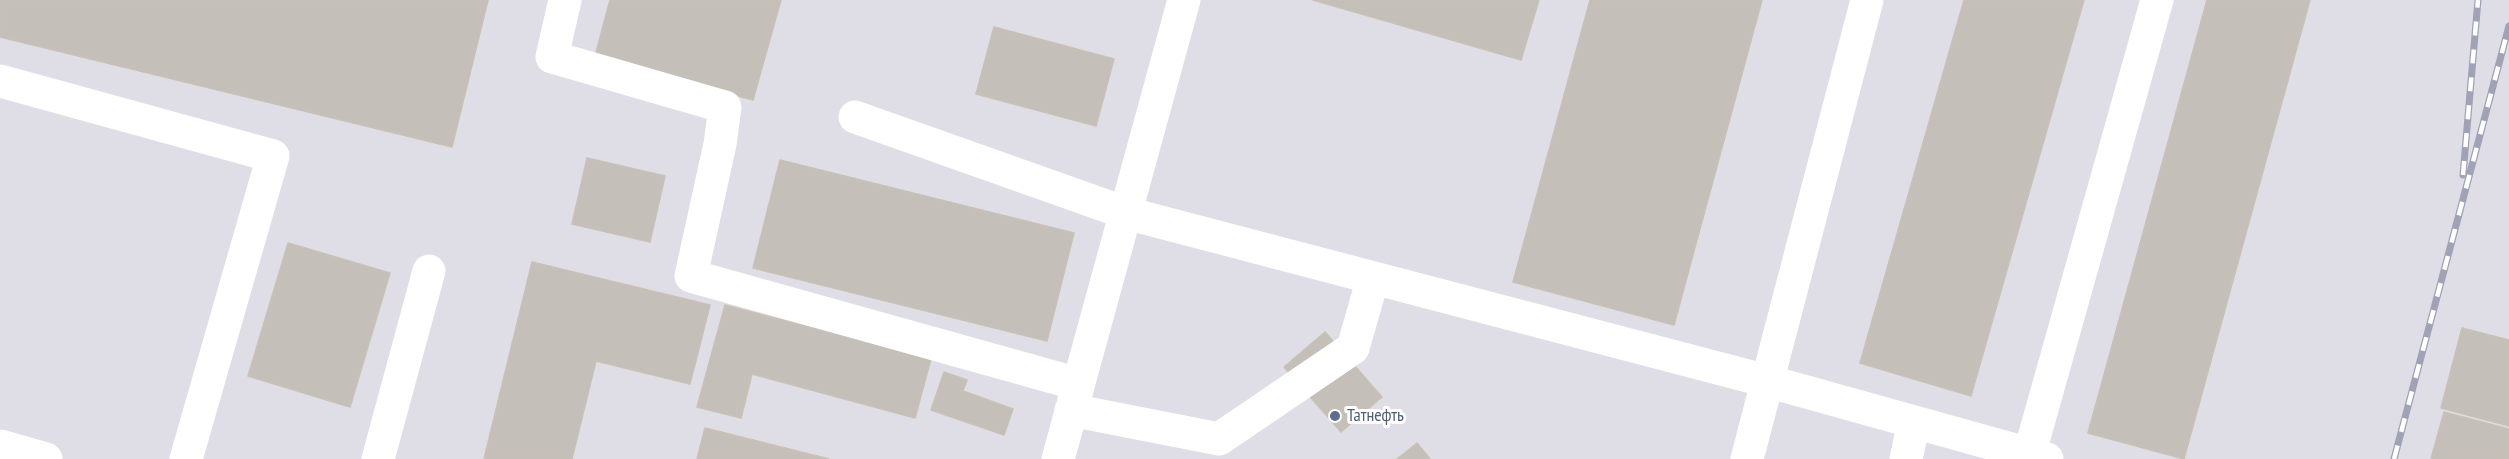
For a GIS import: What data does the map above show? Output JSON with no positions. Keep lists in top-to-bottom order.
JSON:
{
  "places": ["Татнефть"]
}
